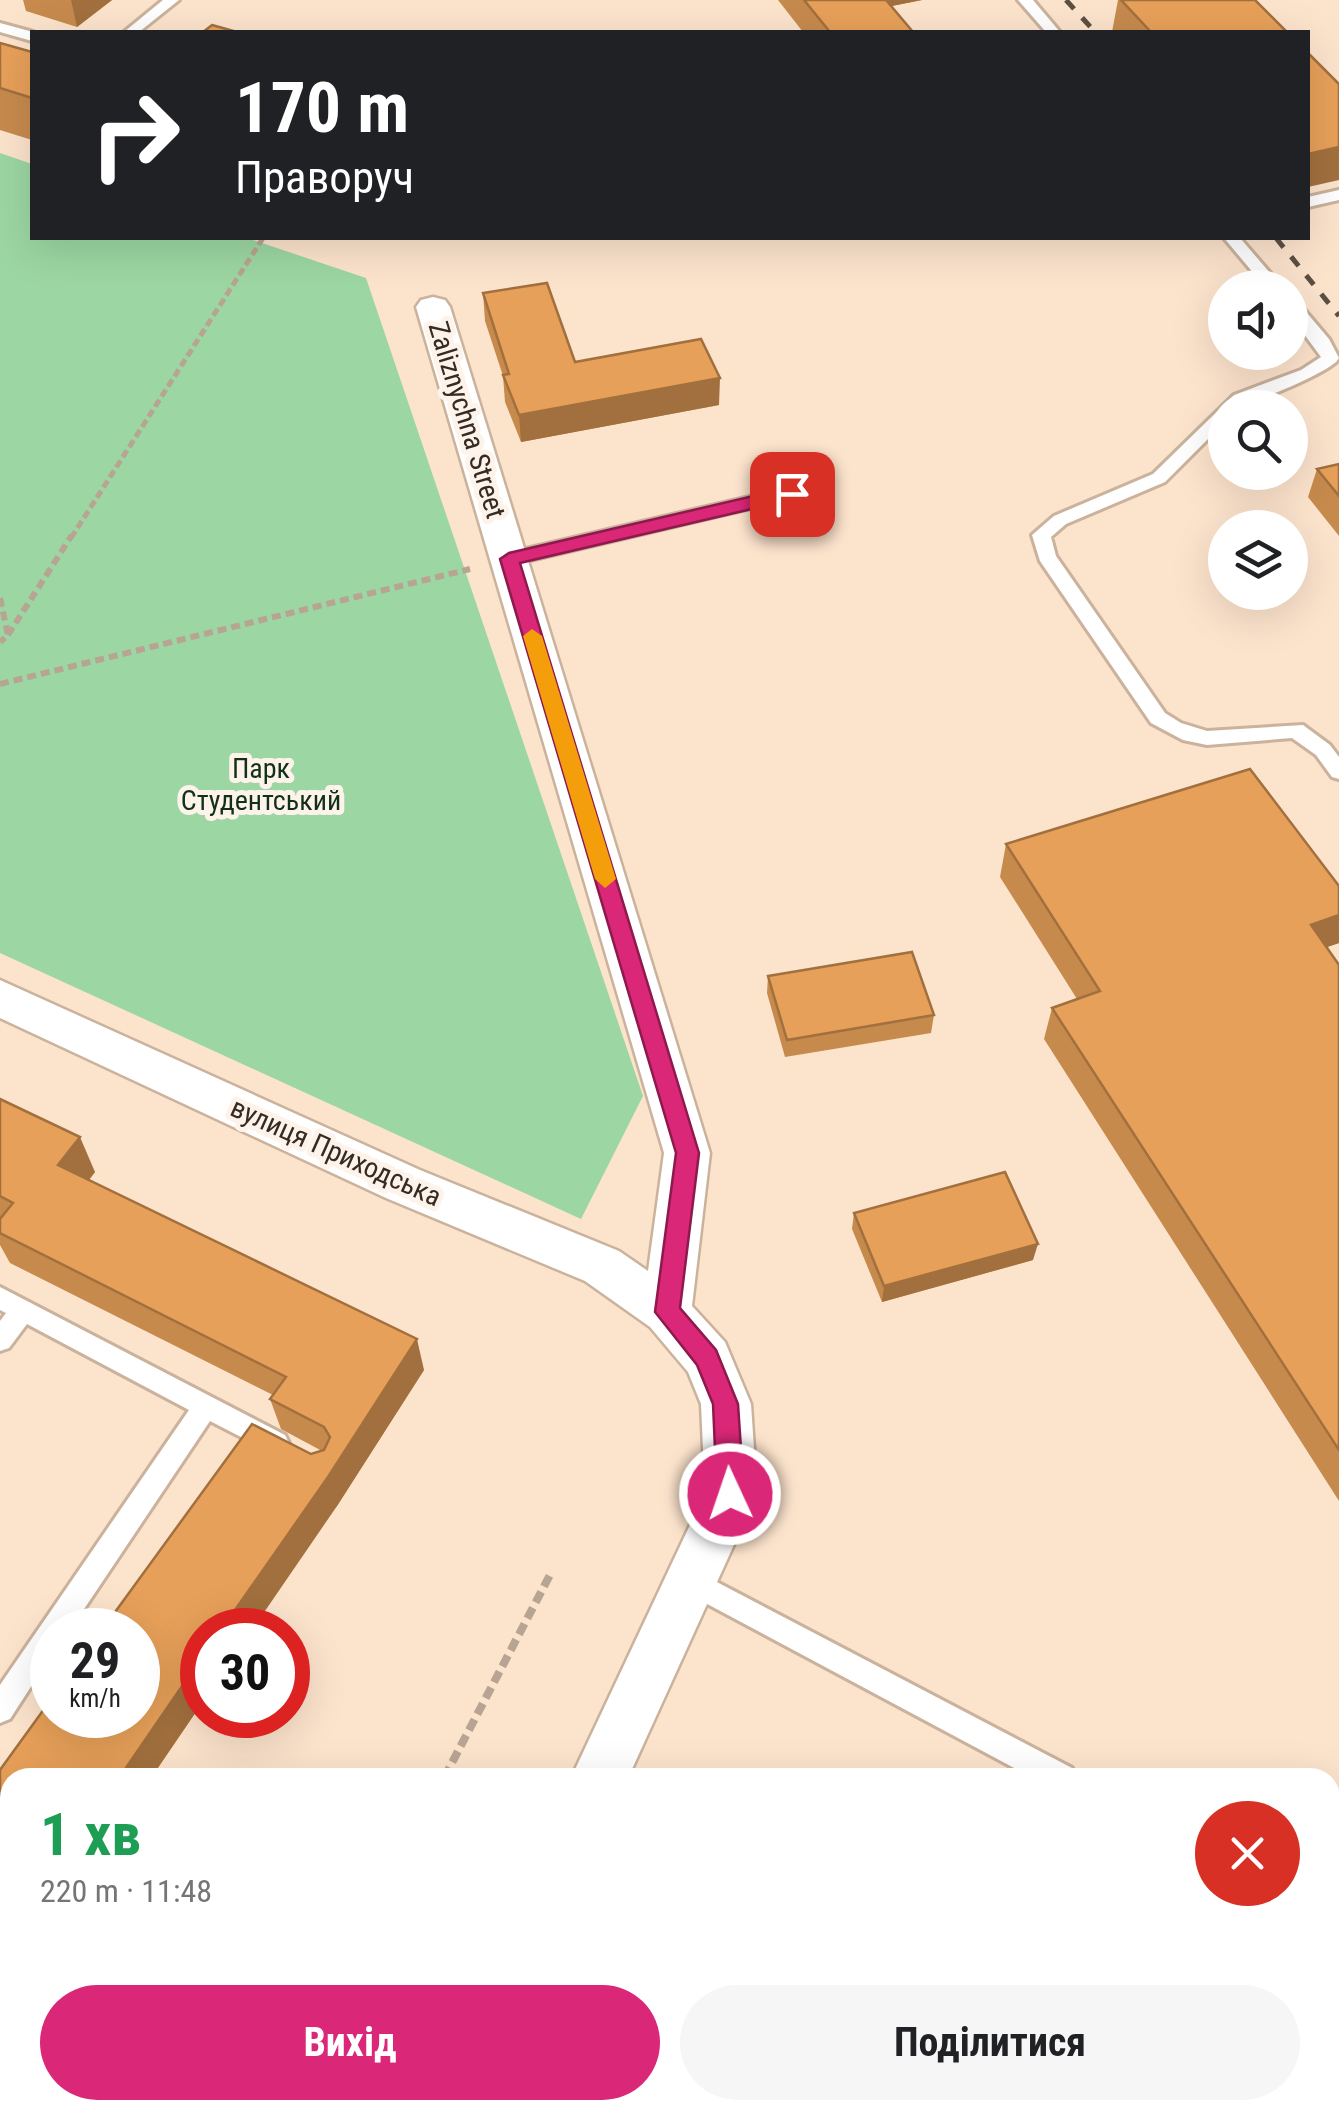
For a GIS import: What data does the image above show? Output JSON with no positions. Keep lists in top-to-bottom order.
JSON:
{
  "streets": {
    "street": ["Zaliznychna Street", "вулиця Приходська"]
  },
  "crossings": [
    ["Zaliznychna Street", "вулиця Приходська"]
  ],
  "parks": ["Парк Студентський"],
  "page": {
    "turn": ["170 m", "Праворуч"],
    "speed": "29 km/h",
    "limit": "30",
    "heading": ["1 хв", "220 m · 11:48"],
    "buttons": ["Вихід", "Поділитися"]
  }
}
